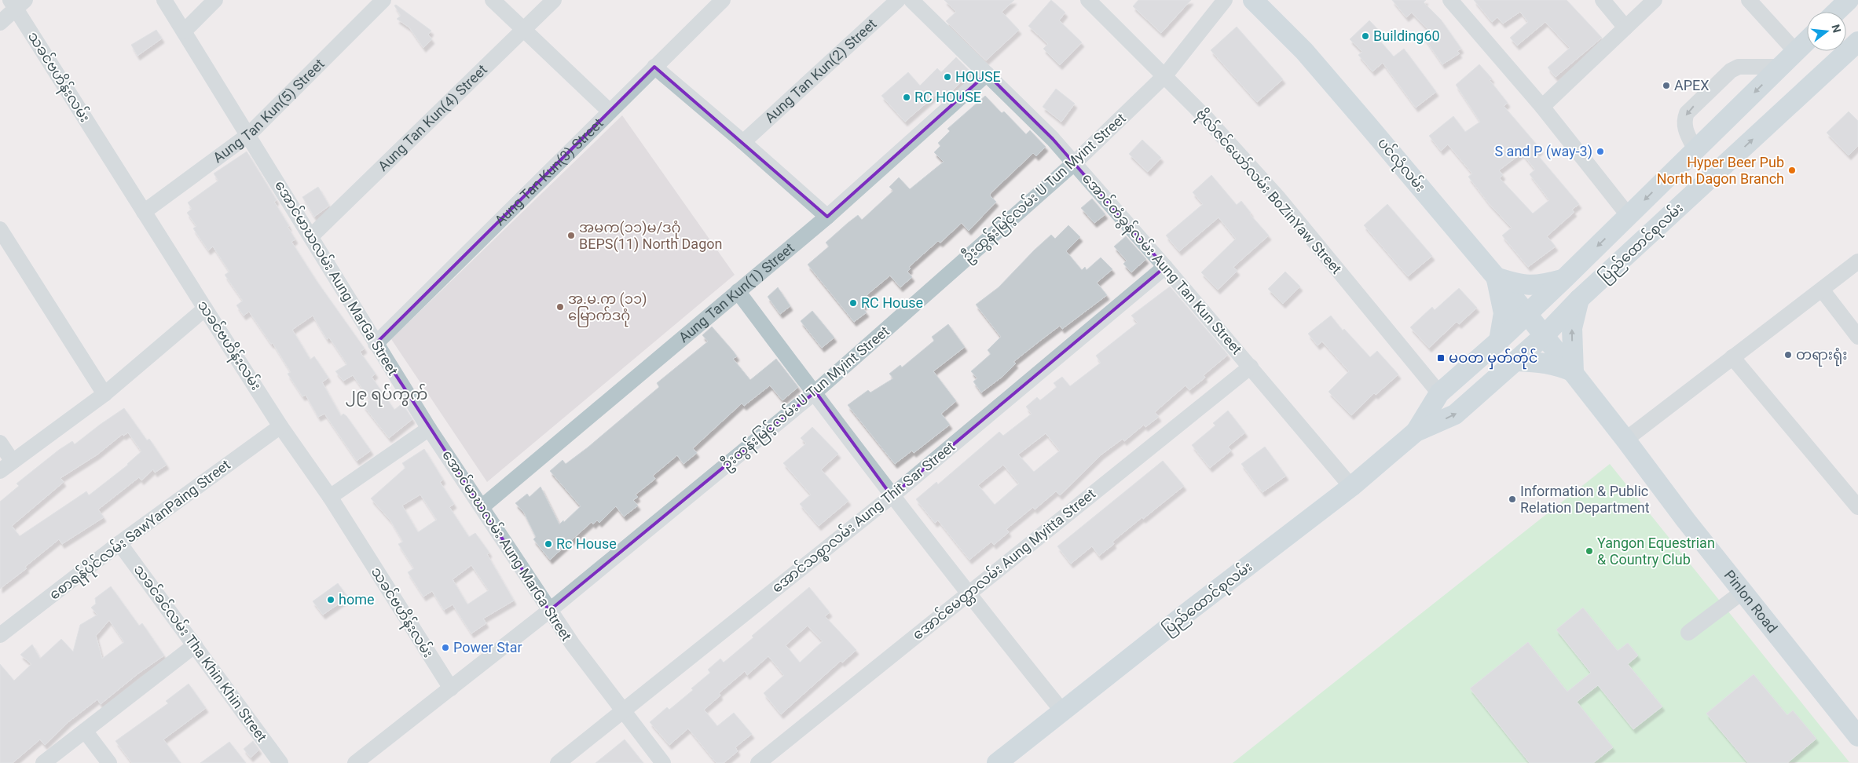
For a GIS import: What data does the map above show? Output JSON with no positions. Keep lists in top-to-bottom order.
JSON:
{
  "streets": {
    "main road": ["ပင်လုံလမ်း", "ပြည်ထောင်စုလမ်း", "Pinlon Road"],
    "street": [
      "Aung Tan Kun(2) Street",
      "သခင်ဗဟိန်းလမ်း",
      "Aung Tan Kun(5) Street",
      "Aung Tan Kun(4) Street",
      "Aung Tan Kun(3) Street",
      "ဦးထွန်းမြင့်လမ်း U Tun Myint Street",
      "ဗိုလ်ဇင်ယော်လမ်း BoZinYaw Street",
      "အောင်တံခွန်လမ်း Aung Tan Kun Street",
      "အောင်မာဃလမ်း Aung MarGa Street",
      "Aung Tan Kun(1) Street",
      "အောင်သစ္စာလမ်း Aung Thit Sar Street",
      "စောရန်ပိုင်လမ်း SawYanPaing Street",
      "အောင်မေတ္တာလမ်း Aung Myitta Street",
      "သခင်ခင်လမ်း Tha Khin Khin Street"
    ]
  },
  "crossings": [
    ["သခင်ဗဟိန်းလမ်း", "Aung Tan Kun(5) Street"],
    ["သခင်ဗဟိန်းလမ်း", "ဦးထွန်းမြင့်လမ်း U Tun Myint Street"],
    ["သခင်ဗဟိန်းလမ်း", "စောရန်ပိုင်လမ်း SawYanPaing Street"],
    ["Aung Tan Kun(5) Street", "အောင်မာဃလမ်း Aung MarGa Street"],
    ["Aung Tan Kun(4) Street", "အောင်မာဃလမ်း Aung MarGa Street"],
    ["ပင်လုံလမ်း", "ပြည်ထောင်စုလမ်း"],
    ["ပင်လုံလမ်း", "Pinlon Road"],
    ["Aung Tan Kun(3) Street", "အောင်မာဃလမ်း Aung MarGa Street"],
    ["ဦးထွန်းမြင့်လမ်း U Tun Myint Street", "ဗိုလ်ဇင်ယော်လမ်း BoZinYaw Street"],
    ["ဦးထွန်းမြင့်လမ်း U Tun Myint Street", "အောင်တံခွန်လမ်း Aung Tan Kun Street"],
    ["ဦးထွန်းမြင့်လမ်း U Tun Myint Street", "အောင်မာဃလမ်း Aung MarGa Street"],
    ["ဗိုလ်ဇင်ယော်လမ်း BoZinYaw Street", "ပြည်ထောင်စုလမ်း"],
    ["ပြည်ထောင်စုလမ်း", "အောင်တံခွန်လမ်း Aung Tan Kun Street"],
    ["ပြည်ထောင်စုလမ်း", "Pinlon Road"],
    ["အောင်တံခွန်လမ်း Aung Tan Kun Street", "Aung Tan Kun(1) Street"],
    ["အောင်တံခွန်လမ်း Aung Tan Kun Street", "အောင်သစ္စာလမ်း Aung Thit Sar Street"],
    ["အောင်တံခွန်လမ်း Aung Tan Kun Street", "အောင်မေတ္တာလမ်း Aung Myitta Street"],
    ["အောင်မာဃလမ်း Aung MarGa Street", "Aung Tan Kun(1) Street"],
    ["အောင်မာဃလမ်း Aung MarGa Street", "အောင်သစ္စာလမ်း Aung Thit Sar Street"],
    ["စောရန်ပိုင်လမ်း SawYanPaing Street", "သခင်ခင်လမ်း Tha Khin Khin Street"]
  ],
  "districts": ["၂၉ ရပ်ကွက်"],
  "places": {
    "other": [
      "Building60",
      "HOUSE",
      "APEX",
      "RC HOUSE",
      "S and P (way-3)",
      "Hyper Beer Pub North Dagon Branch",
      "အမက(၁၁)မ/ဒဂုံ BEPS(11) North Dagon",
      "RC House",
      "အ.မ.က (၁၁) မြောက်ဒဂုံ",
      "တရားရုံး",
      "Information & Public Relation Department",
      "Rc House",
      "Yangon Equestrian & Country Club",
      "home",
      "Power Star"
    ],
    "transit": ["မဝတ မှတ်တိုင်"]
  },
  "north": "right"
}
